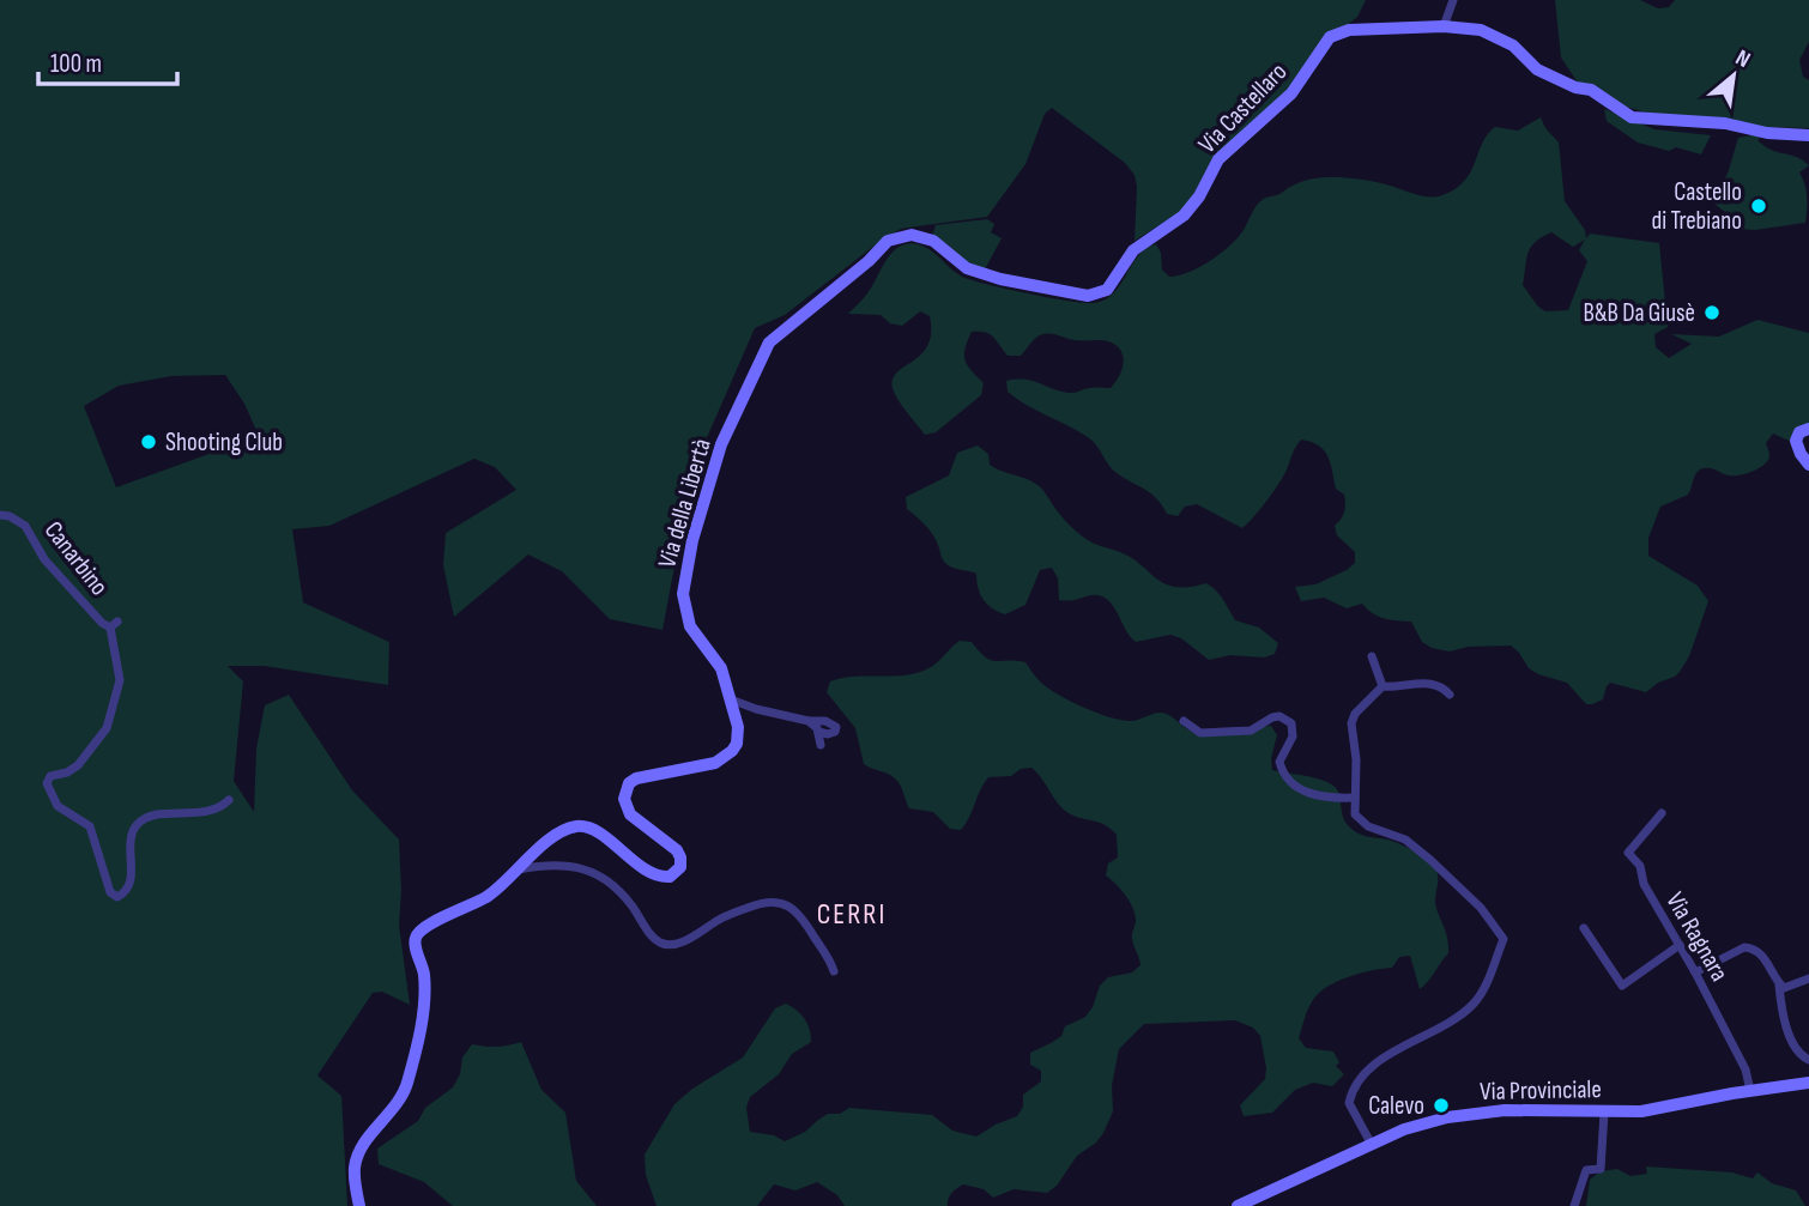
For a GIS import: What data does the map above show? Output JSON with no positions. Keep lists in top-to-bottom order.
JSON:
{
  "streets": {
    "street": [
      "Via Castellaro",
      "Via della Libertà",
      "Canarbino",
      "Via Ragnara",
      "Via Provinciale"
    ]
  },
  "crossings": [
    ["Via Castellaro", "Via della Libertà"],
    ["Via Ragnara", "Via Provinciale"]
  ],
  "districts": ["CERRI"],
  "places": [
    "Castello di Trebiano",
    "B&B Da Giusè",
    "Shooting Club",
    "Calevo"
  ],
  "scale_bar": "100 m",
  "north": "top right"
}
